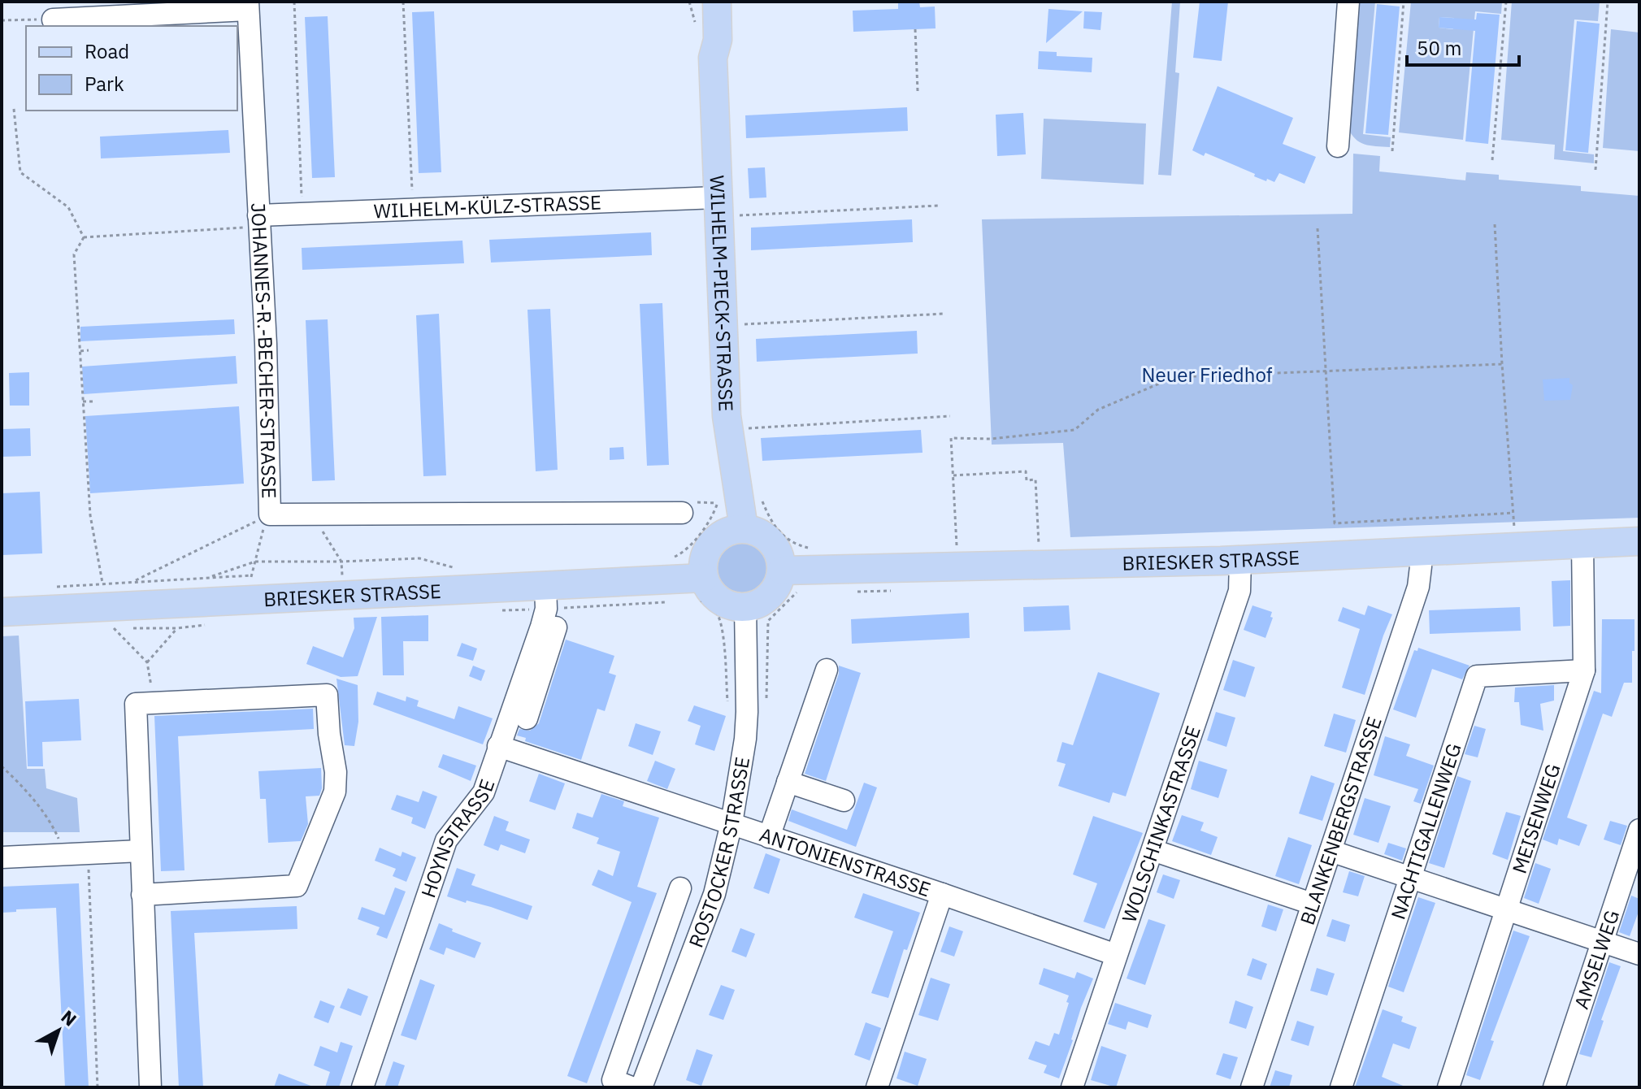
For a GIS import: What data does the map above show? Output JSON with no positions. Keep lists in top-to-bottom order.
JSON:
{
  "streets": {
    "main road": ["WILHELM-PIECK-STRASSE", "BRIESKER STRASSE"],
    "street": [
      "WILHELM-KÜLZ-STRASSE",
      "JOHANNES-R.-BECHER-STRASSE",
      "MEISENWEG",
      "BLANKENBERGSTRASSE",
      "WOLSCHINKASTRASSE",
      "NACHTIGALLENWEG",
      "HOYNSTRASSE",
      "ROSTOCKER STRASSE",
      "ANTONIENSTRASSE",
      "AMSELWEG"
    ]
  },
  "crossings": [
    ["WILHELM-KÜLZ-STRASSE", "WILHELM-PIECK-STRASSE"],
    ["WILHELM-KÜLZ-STRASSE", "JOHANNES-R.-BECHER-STRASSE"],
    ["WILHELM-PIECK-STRASSE", "BRIESKER STRASSE"],
    ["WILHELM-PIECK-STRASSE", "ROSTOCKER STRASSE"],
    ["BRIESKER STRASSE", "MEISENWEG"],
    ["BRIESKER STRASSE", "BLANKENBERGSTRASSE"],
    ["BRIESKER STRASSE", "WOLSCHINKASTRASSE"],
    ["BRIESKER STRASSE", "HOYNSTRASSE"],
    ["BRIESKER STRASSE", "ROSTOCKER STRASSE"],
    ["MEISENWEG", "NACHTIGALLENWEG"],
    ["WOLSCHINKASTRASSE", "ANTONIENSTRASSE"],
    ["HOYNSTRASSE", "ANTONIENSTRASSE"],
    ["ROSTOCKER STRASSE", "ANTONIENSTRASSE"]
  ],
  "parks": ["Neuer Friedhof"],
  "legend": ["Road", "Park"],
  "scale_bar": "50 m",
  "north": "top right"
}
